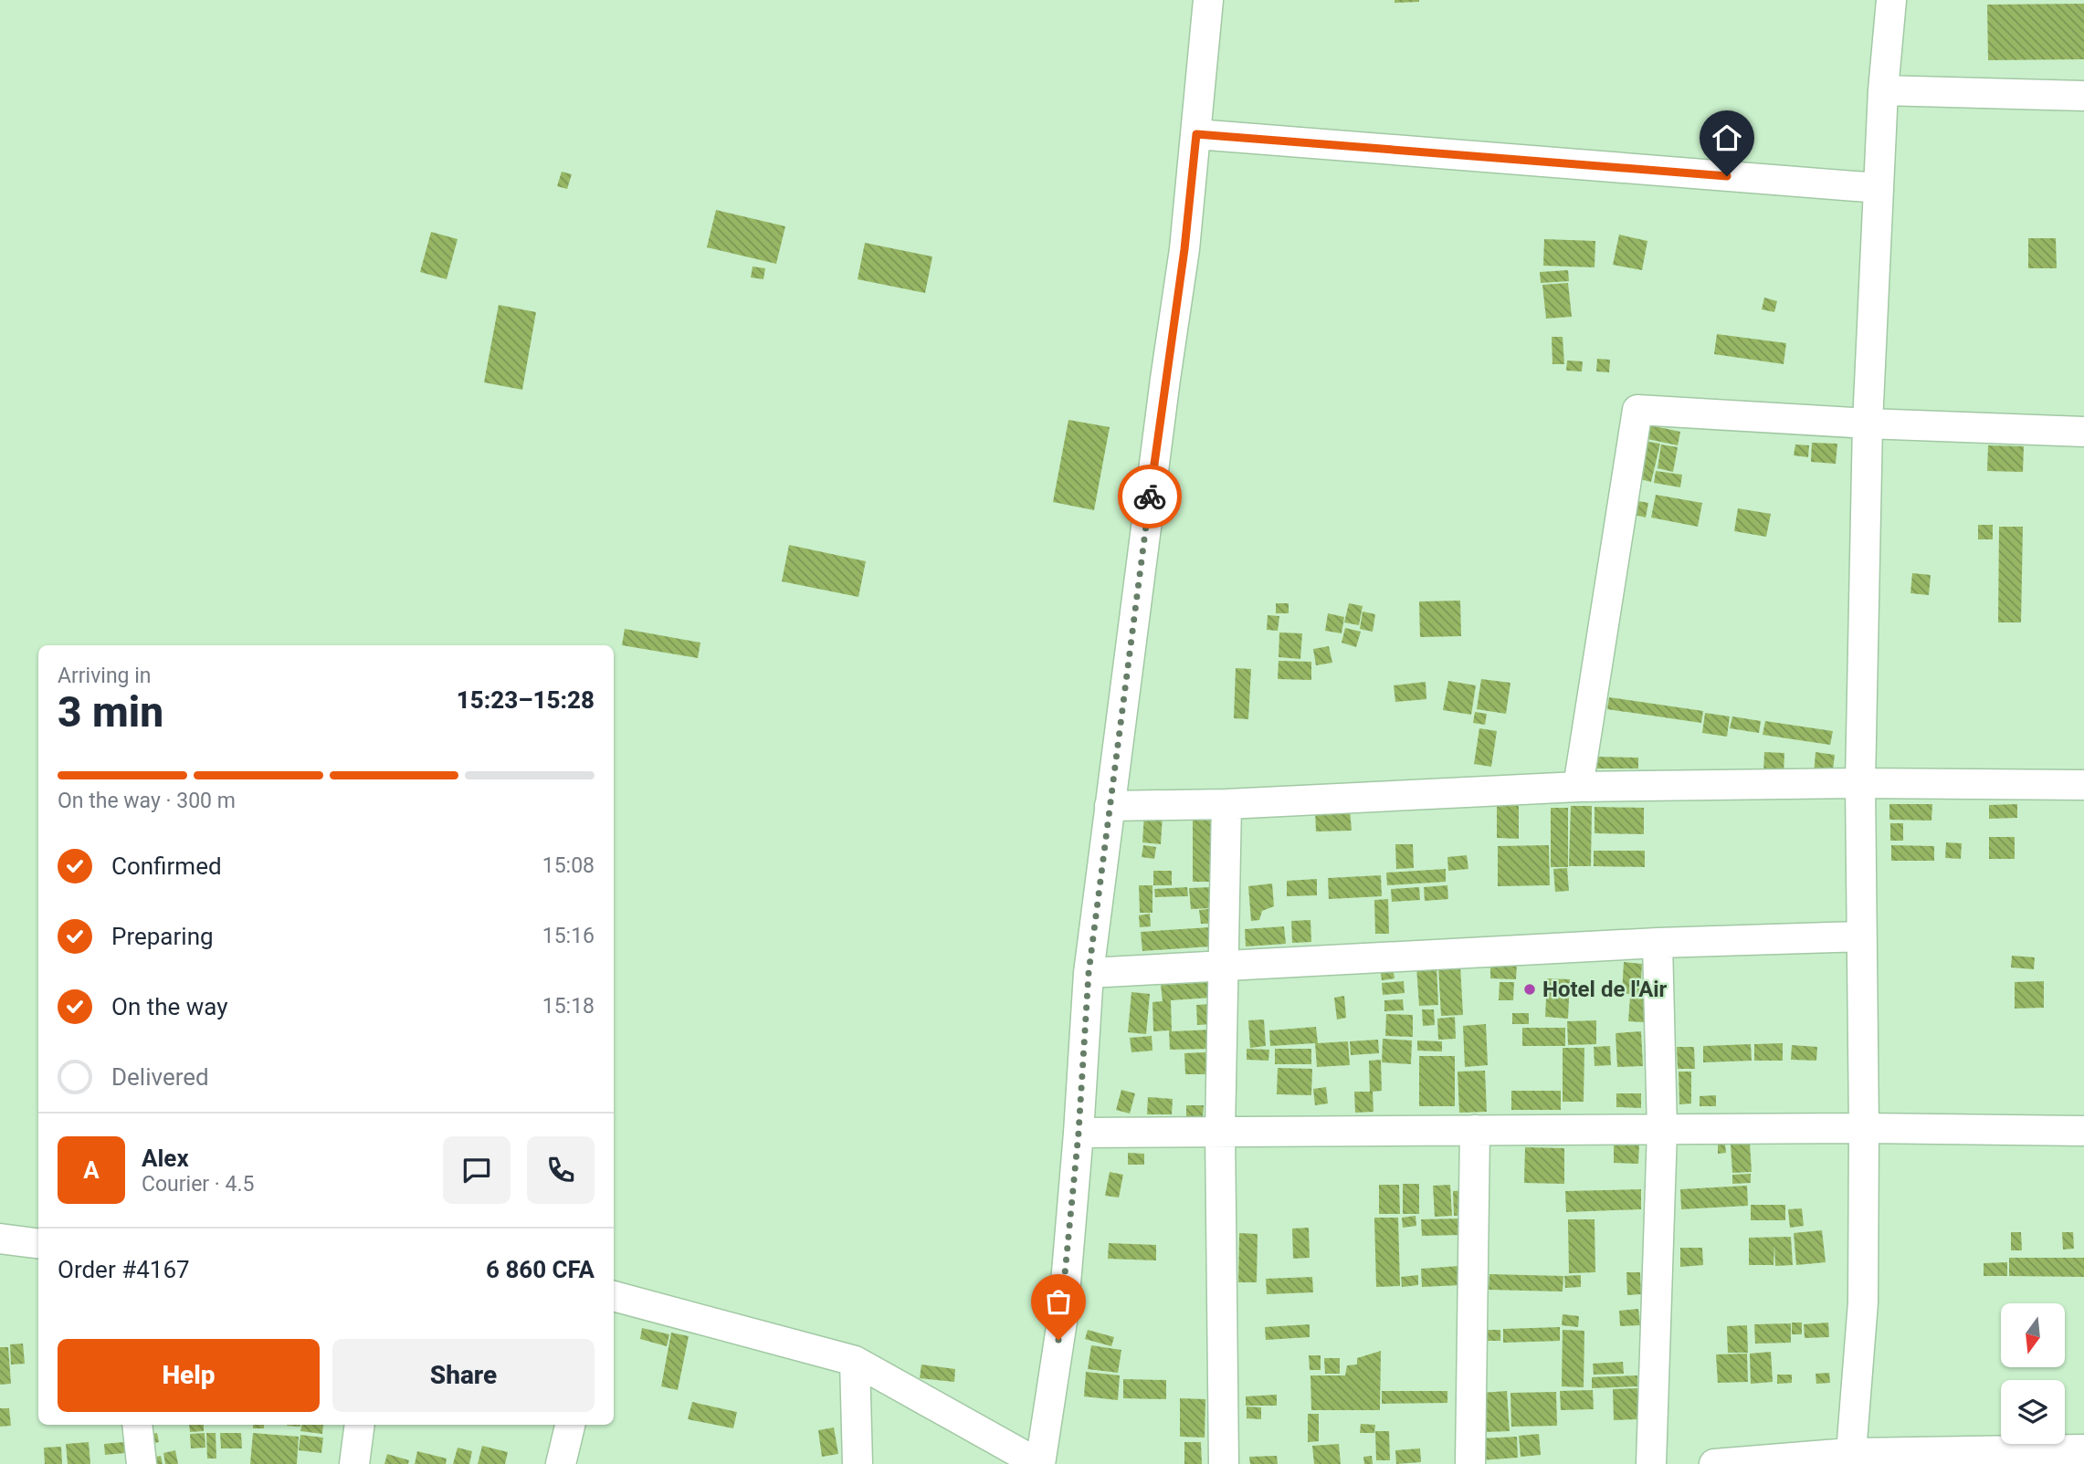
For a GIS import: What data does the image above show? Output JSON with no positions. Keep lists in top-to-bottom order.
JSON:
{
  "places": ["Hotel de l'Air"],
  "north": "bottom",
  "page": {
    "heading": ["3 min", "Arriving in", "15:23–15:28"],
    "panel": [
      "Alex",
      "Courier · 4.5",
      "Order #4167",
      "6 860 CFA"
    ],
    "bar": "On the way · 300 m",
    "list": [
      ["Confirmed", "15:08"],
      ["Preparing", "15:16"],
      ["On the way", "15:18"],
      "Delivered"
    ],
    "round": "A",
    "buttons": ["Help", "Share"]
  }
}
